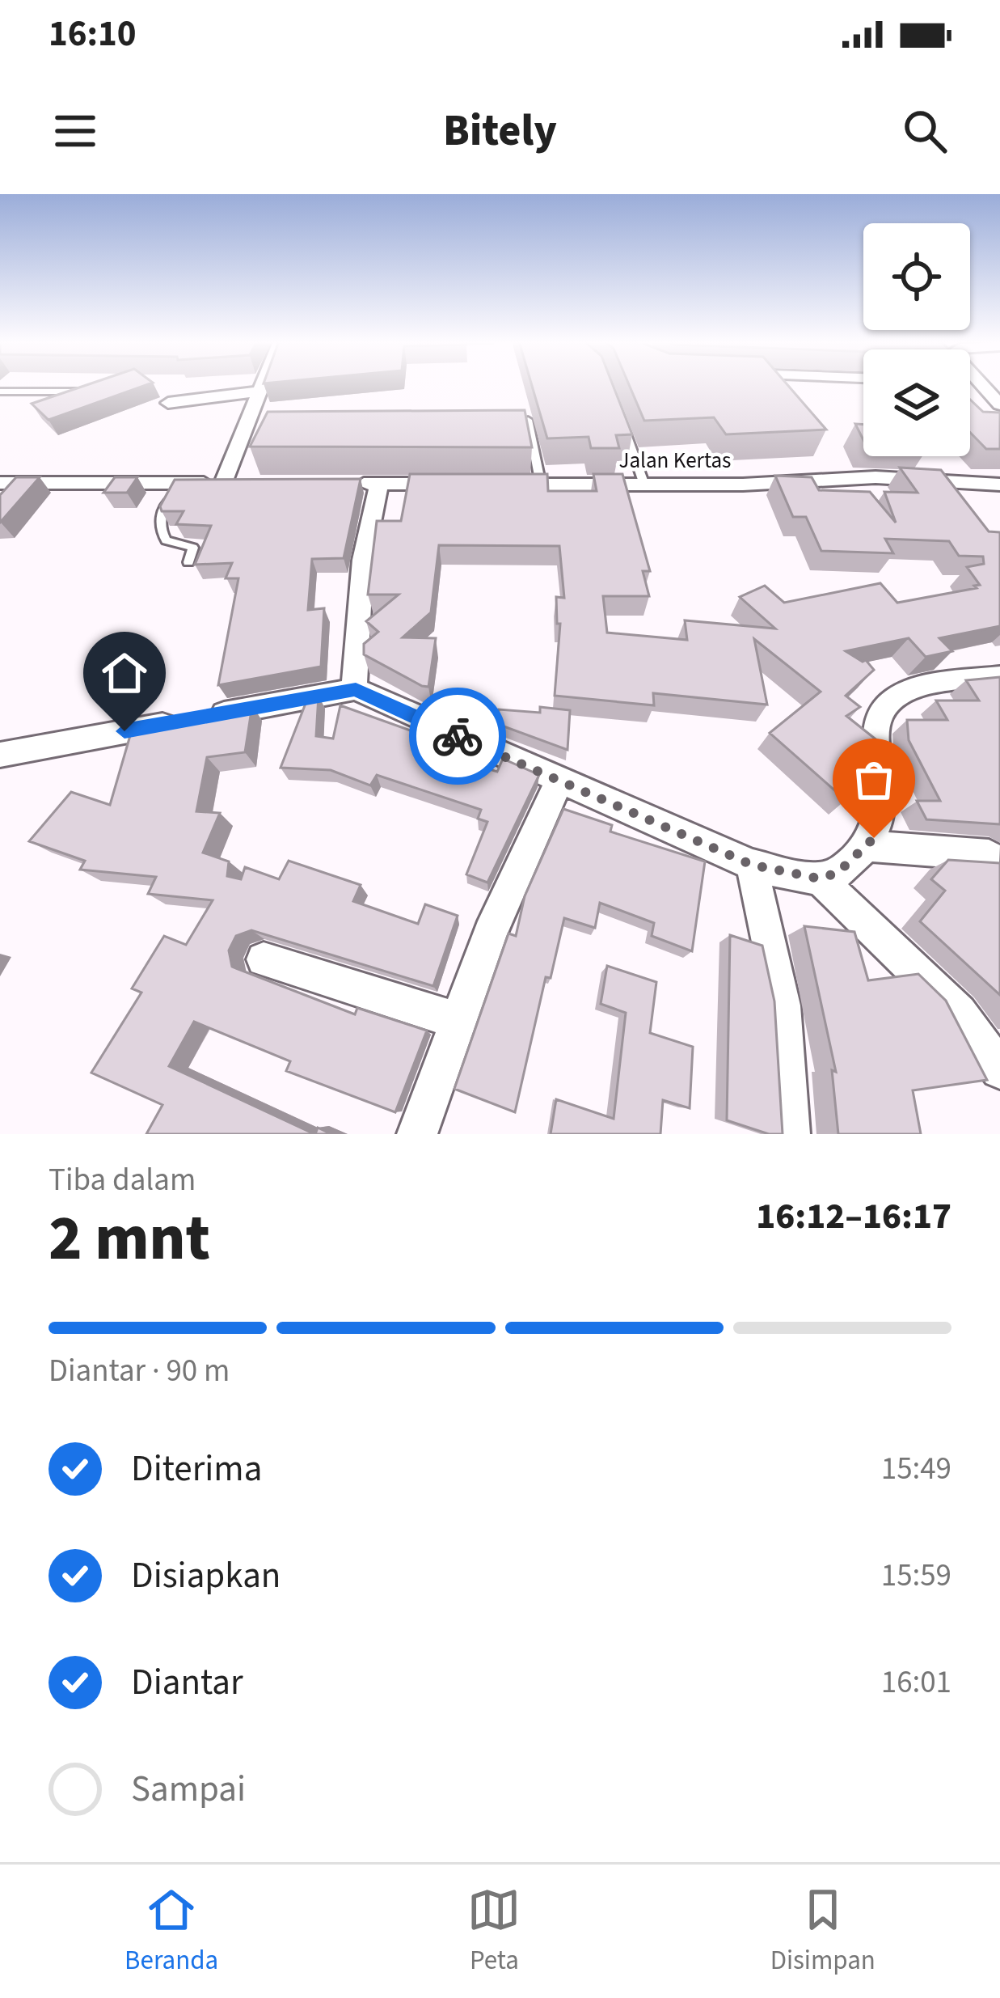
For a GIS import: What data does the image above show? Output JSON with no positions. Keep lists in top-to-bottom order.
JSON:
{
  "streets": {
    "street": ["Jalan Kertas"]
  },
  "page": {
    "status": "16:10",
    "header": "Bitely",
    "heading": ["2 mnt", "Tiba dalam", "16:12–16:17"],
    "bar": "Diantar · 90 m",
    "list": [
      ["Diterima", "15:49"],
      ["Disiapkan", "15:59"],
      ["Diantar", "16:01"],
      "Sampai"
    ],
    "tabs": ["Beranda", "Peta", "Disimpan"]
  }
}
